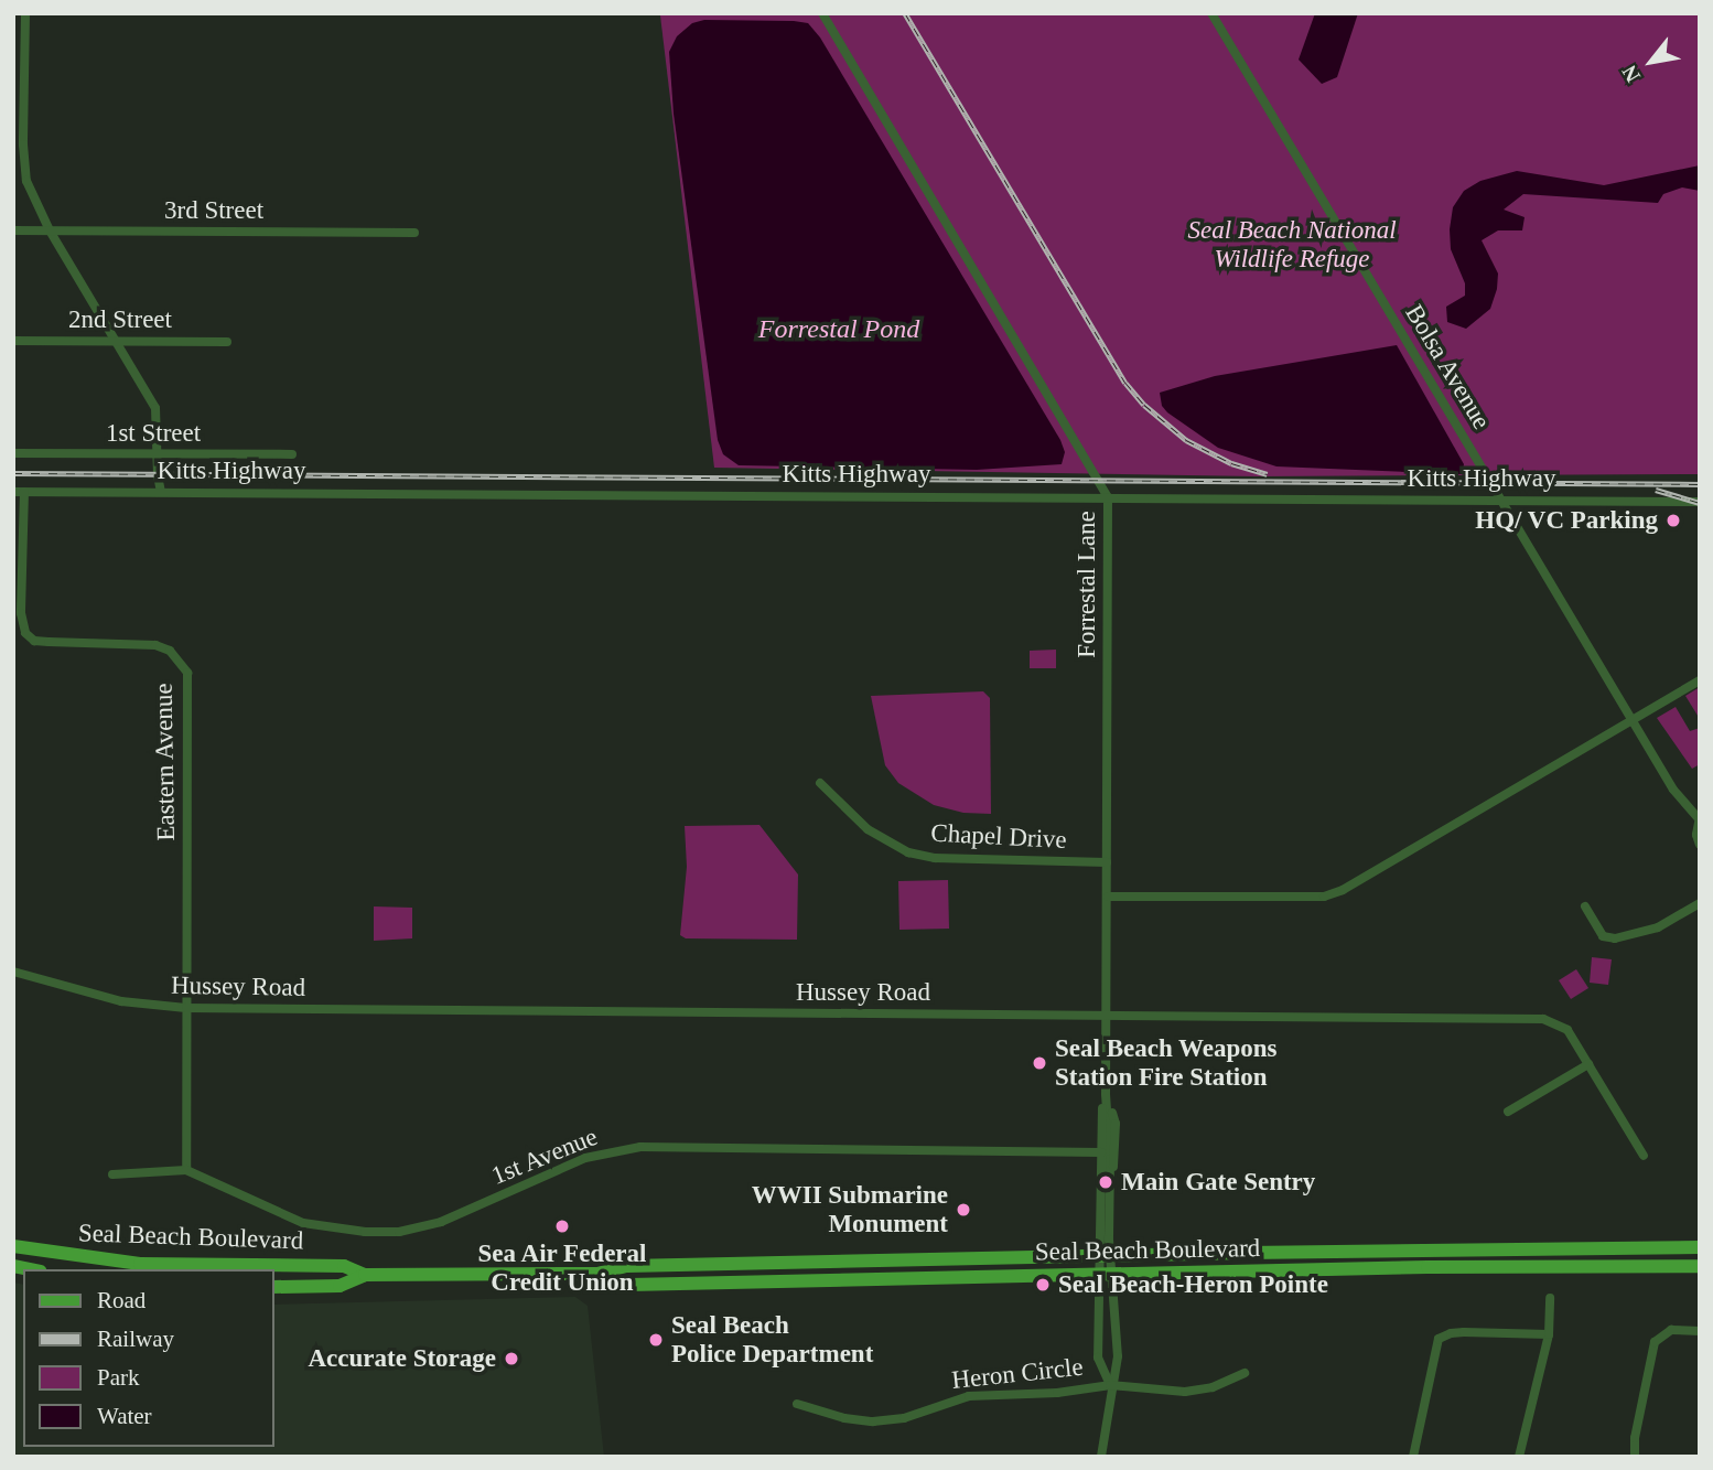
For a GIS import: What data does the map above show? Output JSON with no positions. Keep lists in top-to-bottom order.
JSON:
{
  "streets": {
    "main road": ["Seal Beach Boulevard"],
    "street": [
      "3rd Street",
      "2nd Street",
      "Bolsa Avenue",
      "1st Street",
      "Kitts Highway",
      "Forrestal Lane",
      "Eastern Avenue",
      "Chapel Drive",
      "Hussey Road",
      "1st Avenue",
      "Heron Circle"
    ]
  },
  "crossings": [
    ["Bolsa Avenue", "Kitts Highway"],
    ["Kitts Highway", "Forrestal Lane"],
    ["Kitts Highway", "Eastern Avenue"],
    ["Forrestal Lane", "Chapel Drive"],
    ["Forrestal Lane", "Hussey Road"],
    ["Forrestal Lane", "1st Avenue"],
    ["Forrestal Lane", "Seal Beach Boulevard"],
    ["Eastern Avenue", "Hussey Road"],
    ["Eastern Avenue", "1st Avenue"]
  ],
  "water": ["Forrestal Pond"],
  "parks": ["Seal Beach National Wildlife Refuge"],
  "places": [
    "HQ/ VC Parking",
    "Seal Beach Weapons Station Fire Station",
    "Main Gate Sentry",
    "WWII Submarine Monument",
    "Sea Air Federal Credit Union",
    "Seal Beach-Heron Pointe",
    "Seal Beach Police Department",
    "Accurate Storage"
  ],
  "legend": [
    "Road",
    "Railway",
    "Park",
    "Water"
  ],
  "north": "bottom left"
}
